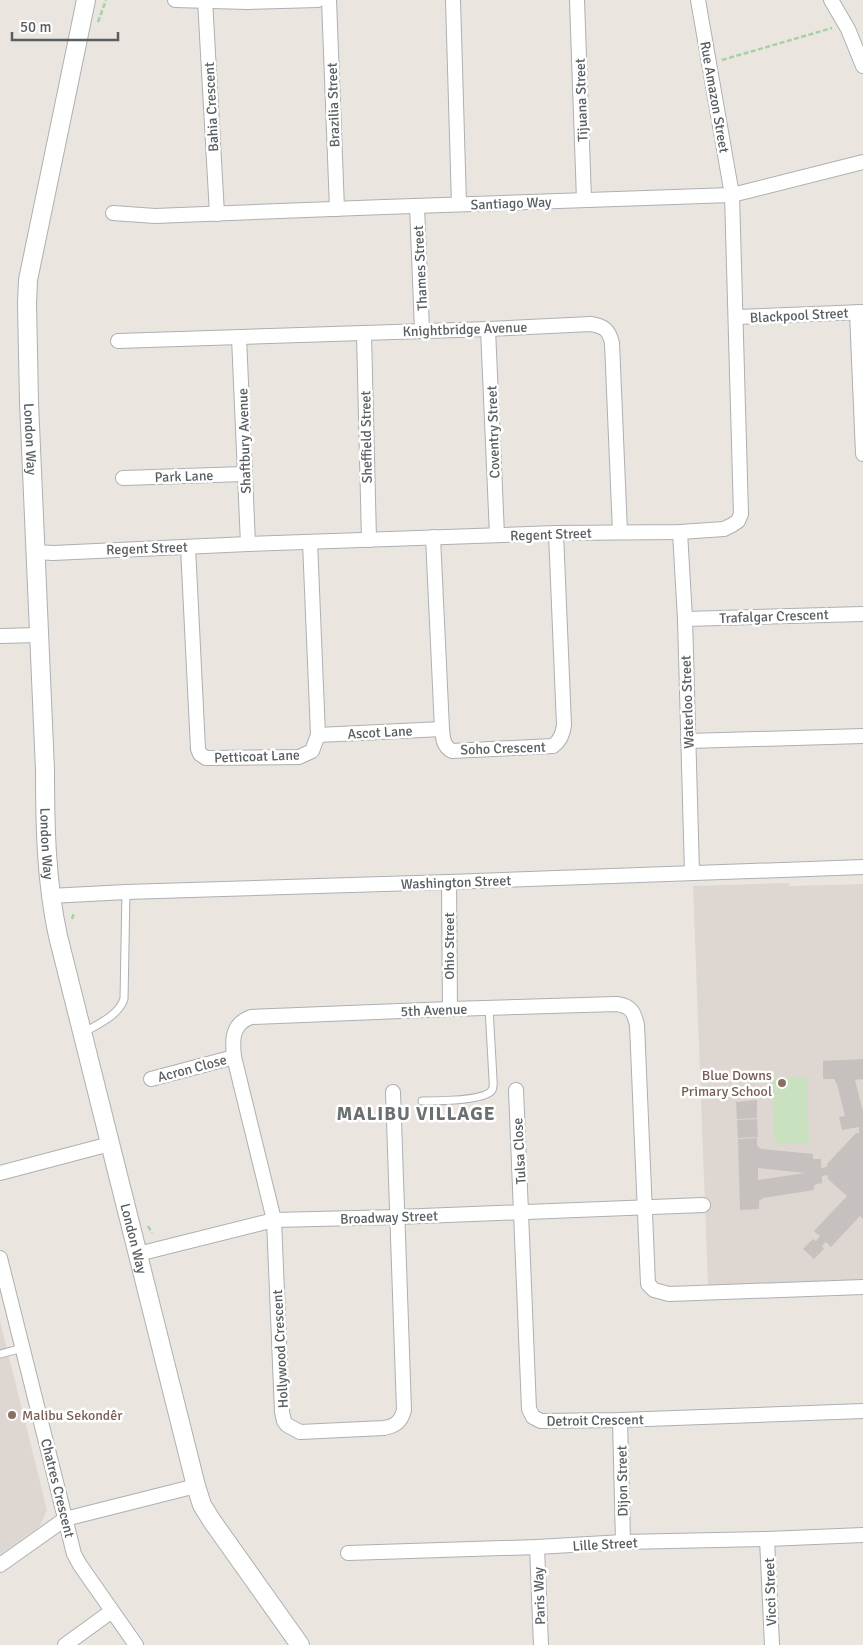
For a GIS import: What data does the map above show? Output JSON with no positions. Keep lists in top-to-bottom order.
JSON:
{
  "streets": {
    "street": [
      "Rue Amazon Street",
      "Tijuana Street",
      "Brazilia Street",
      "Bahia Crescent",
      "Santiago Way",
      "Thames Street",
      "Blackpool Street",
      "Knightbridge Avenue",
      "Coventry Street",
      "Sheffield Street",
      "London Way",
      "Shaftbury Avenue",
      "Park Lane",
      "Regent Street",
      "Trafalgar Crescent",
      "Waterloo Street",
      "Ascot Lane",
      "Soho Crescent",
      "Petticoat Lane",
      "Washington Street",
      "Ohio Street",
      "5th Avenue",
      "Acron Close",
      "Tulsa Close",
      "Broadway Street",
      "Hollywood Crescent",
      "Detroit Crescent",
      "Dijon Street",
      "Chatres Crescent",
      "Lille Street",
      "Vicci Street",
      "Paris Way"
    ]
  },
  "crossings": [
    ["Rue Amazon Street", "Santiago Way"],
    ["Rue Amazon Street", "Regent Street"],
    ["Tijuana Street", "Santiago Way"],
    ["Brazilia Street", "Santiago Way"],
    ["Bahia Crescent", "Santiago Way"],
    ["Santiago Way", "Thames Street"],
    ["Santiago Way", "Regent Street"],
    ["Thames Street", "Knightbridge Avenue"],
    ["Blackpool Street", "Regent Street"],
    ["Knightbridge Avenue", "Coventry Street"],
    ["Knightbridge Avenue", "Sheffield Street"],
    ["Knightbridge Avenue", "Shaftbury Avenue"],
    ["Knightbridge Avenue", "Regent Street"],
    ["Coventry Street", "Regent Street"],
    ["Sheffield Street", "Regent Street"],
    ["London Way", "Regent Street"],
    ["London Way", "Washington Street"],
    ["London Way", "Broadway Street"],
    ["Shaftbury Avenue", "Park Lane"],
    ["Shaftbury Avenue", "Regent Street"],
    ["Regent Street", "Waterloo Street"],
    ["Regent Street", "Soho Crescent"],
    ["Regent Street", "Petticoat Lane"],
    ["Trafalgar Crescent", "Waterloo Street"],
    ["Waterloo Street", "Washington Street"],
    ["Ascot Lane", "Soho Crescent"],
    ["Ascot Lane", "Petticoat Lane"],
    ["Washington Street", "Ohio Street"],
    ["Ohio Street", "5th Avenue"],
    ["5th Avenue", "Acron Close"],
    ["5th Avenue", "Broadway Street"],
    ["5th Avenue", "Hollywood Crescent"],
    ["Tulsa Close", "Broadway Street"],
    ["Tulsa Close", "Detroit Crescent"],
    ["Broadway Street", "Hollywood Crescent"],
    ["Broadway Street", "Detroit Crescent"],
    ["Detroit Crescent", "Dijon Street"],
    ["Dijon Street", "Lille Street"],
    ["Lille Street", "Vicci Street"],
    ["Lille Street", "Paris Way"]
  ],
  "districts": ["MALIBU VILLAGE"],
  "places": ["Blue Downs Primary School", "Malibu Sekondêr"],
  "scale_bar": "50 m"
}
